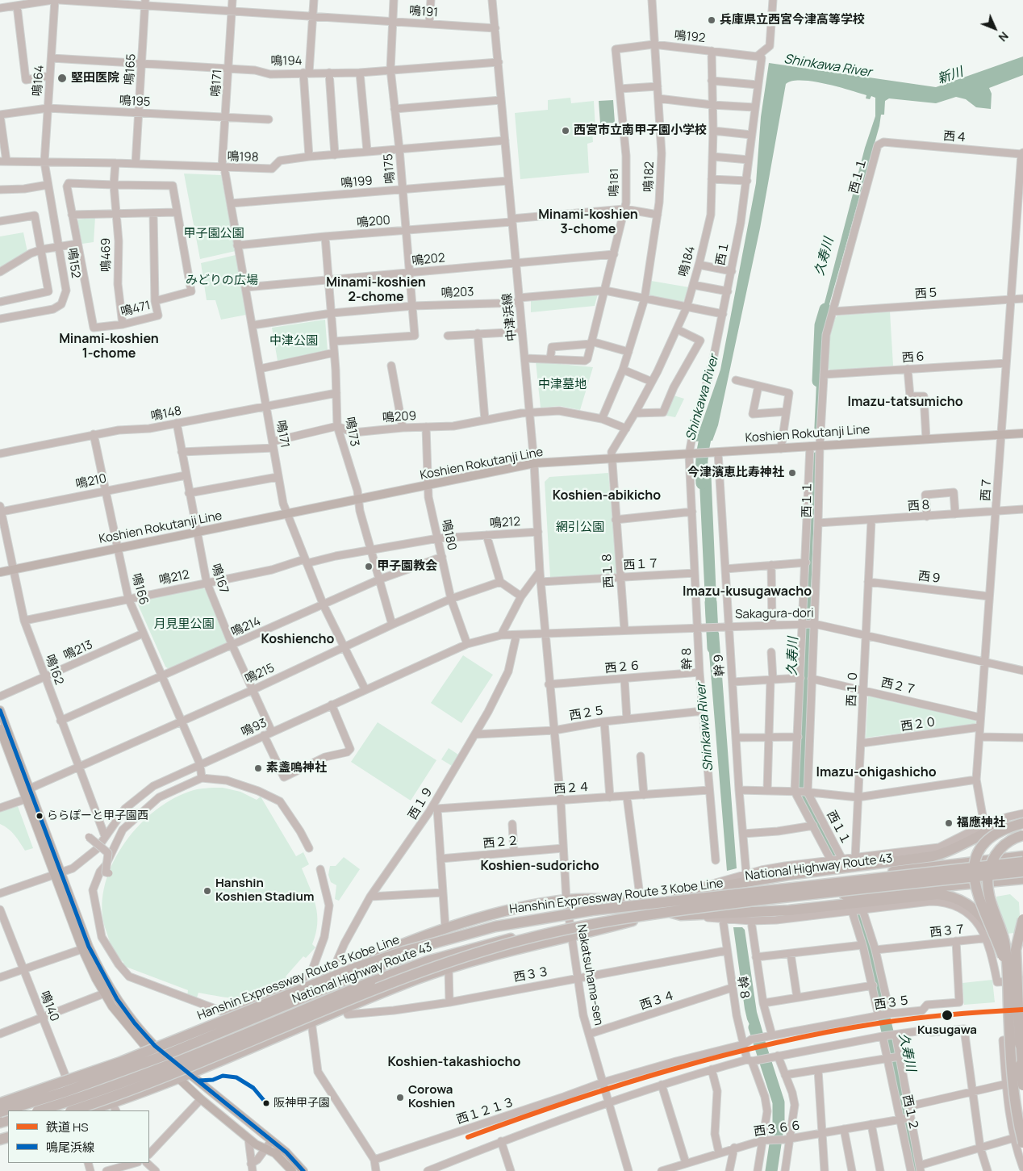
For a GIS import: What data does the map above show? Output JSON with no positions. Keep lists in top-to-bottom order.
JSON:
{
  "streets": {
    "highway": ["National Highway Route 43", "Hanshin Expressway Route 3 Kobe Line"],
    "main road": ["Koshien Rokutanji Line"],
    "street": [
      "鳴191",
      "鳴192",
      "鳴194",
      "鳴165",
      "鳴164",
      "鳴171",
      "鳴195",
      "西４",
      "鳴198",
      "鳴175",
      "西１１",
      "鳴182",
      "鳴199",
      "鳴181",
      "鳴200",
      "西１",
      "鳴469",
      "鳴202",
      "鳴184",
      "鳴152",
      "鳴203",
      "西５",
      "鳴471",
      "中津浜線",
      "西６",
      "鳴148",
      "鳴209",
      "鳴173",
      "鳴210",
      "西７",
      "西８",
      "鳴212",
      "鳴180",
      "西１７",
      "西１８",
      "西９",
      "鳴167",
      "鳴166",
      "Sakagura-dori",
      "鳴214",
      "鳴213",
      "幹８",
      "幹９",
      "西２６",
      "鳴162",
      "鳴215",
      "西２７",
      "西１０",
      "西２５",
      "西２０",
      "鳴93",
      "西２４",
      "西１９",
      "西２２",
      "西３７",
      "西３３",
      "Nakatsuhama-sen",
      "西３４",
      "西３５",
      "鳴140",
      "西１２１３",
      "西１２",
      "西３６６"
    ]
  },
  "crossings": [
    ["鳴191", "鳴165"],
    ["鳴191", "鳴171"],
    ["鳴191", "鳴175"],
    ["鳴191", "中津浜線"],
    ["鳴192", "鳴182"],
    ["鳴192", "鳴181"],
    ["鳴192", "西１"],
    ["鳴192", "鳴184"],
    ["鳴194", "鳴165"],
    ["鳴194", "鳴164"],
    ["鳴194", "鳴171"],
    ["鳴194", "鳴175"],
    ["鳴194", "中津浜線"],
    ["鳴165", "鳴195"],
    ["鳴165", "鳴198"],
    ["鳴164", "鳴195"],
    ["鳴164", "鳴198"],
    ["鳴164", "鳴152"],
    ["鳴171", "鳴195"],
    ["鳴171", "鳴198"],
    ["鳴171", "鳴199"],
    ["鳴171", "鳴200"],
    ["鳴171", "鳴202"],
    ["鳴171", "鳴203"],
    ["鳴171", "鳴148"],
    ["鳴171", "Koshien Rokutanji Line"],
    ["鳴171", "鳴212"],
    ["鳴171", "鳴214"],
    ["鳴171", "鳴215"],
    ["鳴171", "鳴93"],
    ["西４", "西１１"],
    ["西４", "西７"],
    ["鳴198", "鳴175"],
    ["鳴198", "鳴152"],
    ["鳴198", "中津浜線"],
    ["鳴175", "鳴199"],
    ["鳴175", "鳴200"],
    ["鳴175", "鳴202"],
    ["鳴175", "鳴203"],
    ["鳴175", "鳴173"],
    ["西１１", "西５"],
    ["西１１", "西６"],
    ["西１１", "Koshien Rokutanji Line"],
    ["西１１", "西８"],
    ["西１１", "Sakagura-dori"],
    ["西１１", "西２７"],
    ["鳴182", "鳴200"],
    ["鳴182", "鳴203"],
    ["鳴182", "鳴209"],
    ["鳴199", "中津浜線"],
    ["鳴181", "鳴200"],
    ["鳴181", "鳴202"],
    ["鳴181", "鳴203"],
    ["鳴200", "中津浜線"],
    ["鳴200", "鳴173"],
    ["西１", "鳴203"],
    ["西１", "Koshien Rokutanji Line"],
    ["西１", "幹８"],
    ["鳴469", "鳴471"],
    ["鳴202", "中津浜線"],
    ["鳴202", "鳴173"],
    ["鳴184", "鳴203"],
    ["鳴184", "鳴209"],
    ["鳴184", "Koshien Rokutanji Line"],
    ["鳴184", "西１８"],
    ["鳴203", "中津浜線"],
    ["鳴203", "鳴173"],
    ["西５", "西７"],
    ["中津浜線", "鳴209"],
    ["中津浜線", "Koshien Rokutanji Line"],
    ["中津浜線", "鳴212"],
    ["中津浜線", "西１７"],
    ["中津浜線", "Sakagura-dori"],
    ["中津浜線", "鳴93"],
    ["中津浜線", "Nakatsuhama-sen"],
    ["西６", "西７"],
    ["鳴148", "鳴173"],
    ["鳴148", "鳴167"],
    ["鳴148", "鳴166"],
    ["鳴209", "鳴173"],
    ["鳴209", "鳴180"],
    ["鳴173", "Koshien Rokutanji Line"],
    ["鳴173", "鳴212"],
    ["鳴173", "鳴214"],
    ["鳴173", "鳴215"],
    ["Koshien Rokutanji Line", "西７"],
    ["Koshien Rokutanji Line", "鳴180"],
    ["Koshien Rokutanji Line", "西１８"],
    ["Koshien Rokutanji Line", "鳴167"],
    ["Koshien Rokutanji Line", "鳴166"],
    ["Koshien Rokutanji Line", "幹８"],
    ["Koshien Rokutanji Line", "幹９"],
    ["Koshien Rokutanji Line", "鳴162"],
    ["鳴210", "鳴167"],
    ["鳴210", "鳴166"],
    ["鳴210", "鳴162"],
    ["西７", "西８"],
    ["西７", "西９"],
    ["西７", "Sakagura-dori"],
    ["西７", "西２７"],
    ["西７", "西２０"],
    ["西８", "西１０"],
    ["鳴212", "鳴180"],
    ["鳴212", "鳴167"],
    ["鳴212", "鳴166"],
    ["鳴212", "鳴162"],
    ["鳴180", "鳴214"],
    ["鳴180", "鳴215"],
    ["鳴180", "鳴93"],
    ["西１７", "西１８"],
    ["西１７", "幹８"],
    ["西１８", "Sakagura-dori"],
    ["西９", "西１０"],
    ["鳴167", "鳴214"],
    ["鳴167", "鳴215"],
    ["鳴167", "鳴93"],
    ["鳴166", "鳴214"],
    ["鳴166", "鳴213"],
    ["鳴166", "鳴215"],
    ["鳴166", "鳴93"],
    ["Sakagura-dori", "幹８"],
    ["Sakagura-dori", "幹９"],
    ["Sakagura-dori", "西１０"],
    ["Sakagura-dori", "鳴93"],
    ["Sakagura-dori", "Nakatsuhama-sen"],
    ["鳴214", "鳴162"],
    ["鳴213", "鳴162"],
    ["幹８", "西２６"],
    ["幹８", "西２５"],
    ["幹８", "西２４"],
    ["幹８", "National Highway Route 43"],
    ["幹８", "西３３"],
    ["幹８", "西３４"],
    ["幹８", "西３５"],
    ["幹８", "西３６６"],
    ["西２６", "Nakatsuhama-sen"],
    ["鳴162", "鳴215"],
    ["鳴162", "鳴93"],
    ["西２７", "西１０"],
    ["西１０", "西２０"],
    ["西２５", "西１９"],
    ["西２５", "Nakatsuhama-sen"],
    ["鳴93", "西１９"],
    ["鳴93", "Nakatsuhama-sen"],
    ["西２４", "西１９"],
    ["西２４", "Nakatsuhama-sen"],
    ["西２２", "Nakatsuhama-sen"],
    ["National Highway Route 43", "Nakatsuhama-sen"],
    ["西３７", "西３５"],
    ["西３３", "Nakatsuhama-sen"],
    ["Nakatsuhama-sen", "西３４"],
    ["Nakatsuhama-sen", "西１２１３"],
    ["西１２", "西３６６"]
  ],
  "districts": [
    "Minami-koshien 3-chome",
    "Minami-koshien 2-chome",
    "Minami-koshien 1-chome",
    "Imazu-tatsumicho",
    "Koshien-abikicho",
    "Imazu-kusugawacho",
    "Koshiencho",
    "Imazu-ohigashicho",
    "Koshien-sudoricho",
    "Koshien-takashiocho"
  ],
  "water": ["Shinkawa River", "新川", "久寿川"],
  "parks": [
    "甲子園公園",
    "みどりの広場",
    "中津公園",
    "中津墓地",
    "網引公園",
    "月見里公園"
  ],
  "places": [
    "兵庫県立西宮今津高等学校",
    "堅田医院",
    "西宮市立南甲子園小学校",
    "今津濱恵比寿神社",
    "甲子園教会",
    "素盞嗚神社",
    "ららぽーと甲子園西",
    "福應神社",
    "Hanshin Koshien Stadium",
    "Kusugawa",
    "Corowa Koshien",
    "阪神甲子園"
  ],
  "lines": ["transit line 鳴尾浜線", "rail line HS"],
  "legend": ["鉄道 HS", "鳴尾浜線"],
  "north": "bottom right"
}
